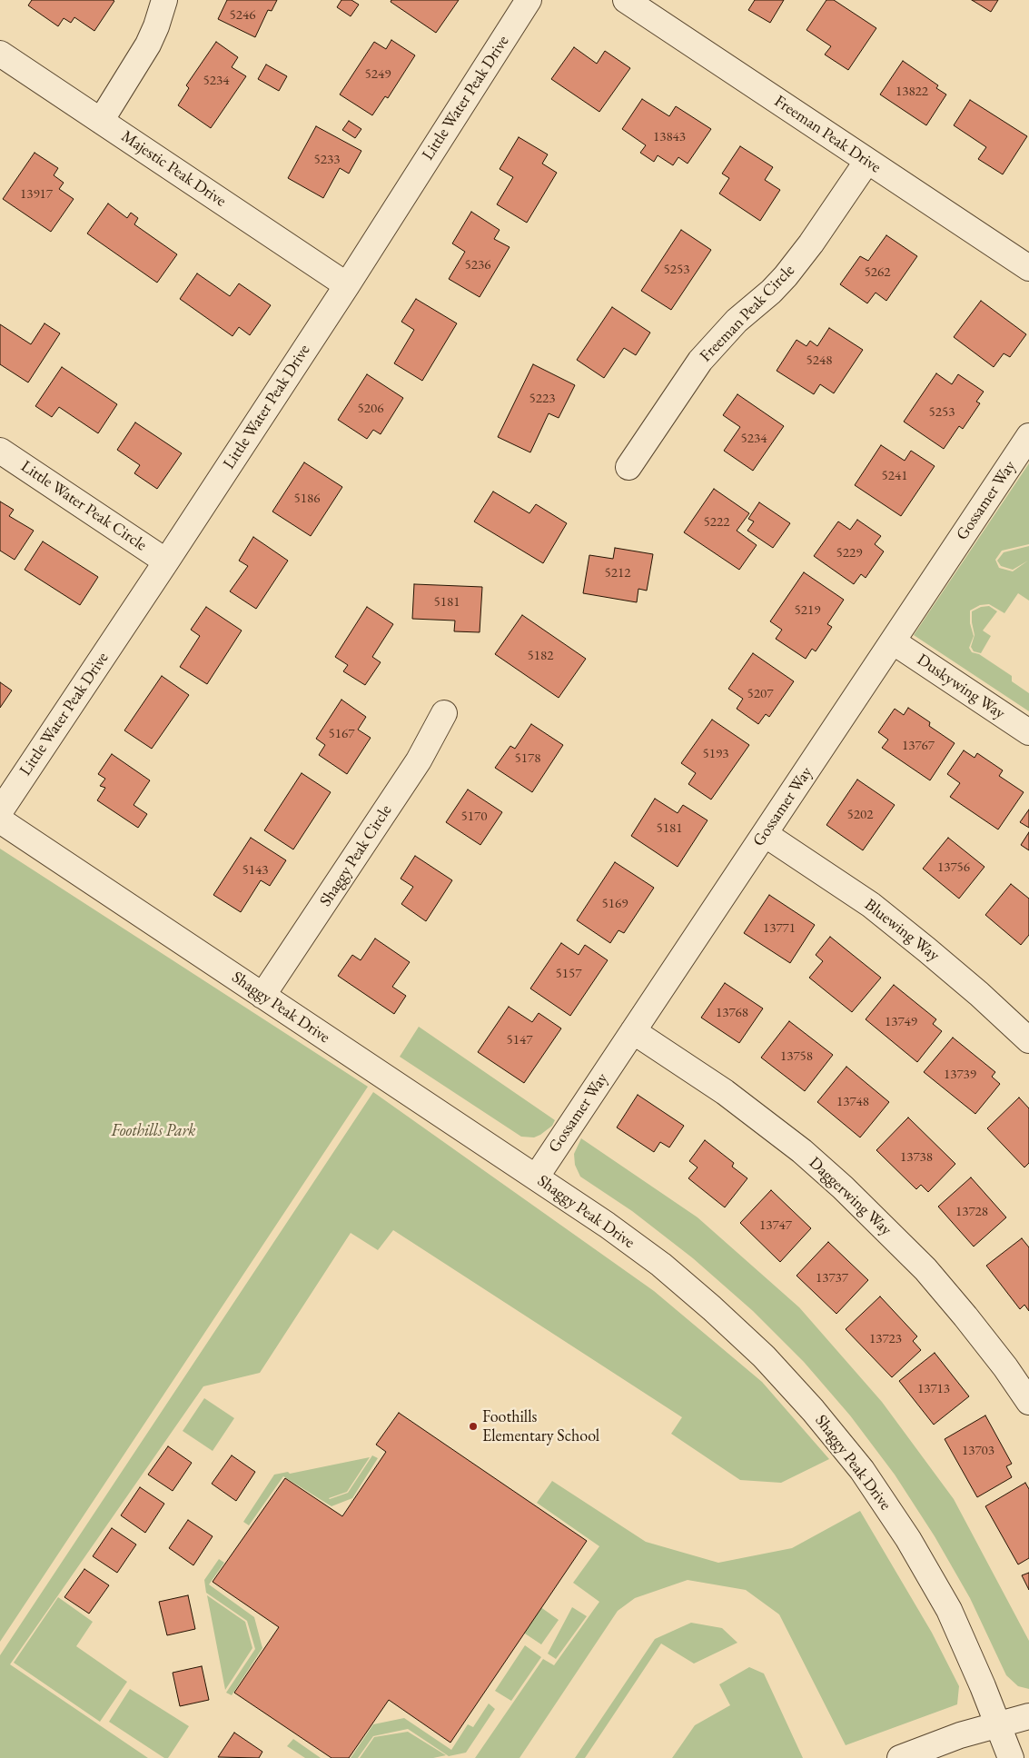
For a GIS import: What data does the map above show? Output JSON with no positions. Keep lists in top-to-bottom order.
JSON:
{
  "streets": {
    "street": [
      "Little Water Peak Drive",
      "Freeman Peak Drive",
      "Majestic Peak Drive",
      "Freeman Peak Circle",
      "Gossamer Way",
      "Little Water Peak Circle",
      "Duskywing Way",
      "Shaggy Peak Circle",
      "Bluewing Way",
      "Shaggy Peak Drive",
      "Daggerwing Way"
    ]
  },
  "crossings": [
    ["Little Water Peak Drive", "Majestic Peak Drive"],
    ["Little Water Peak Drive", "Little Water Peak Circle"],
    ["Freeman Peak Drive", "Freeman Peak Circle"],
    ["Gossamer Way", "Duskywing Way"],
    ["Gossamer Way", "Bluewing Way"],
    ["Gossamer Way", "Shaggy Peak Drive"],
    ["Gossamer Way", "Daggerwing Way"],
    ["Shaggy Peak Circle", "Shaggy Peak Drive"]
  ],
  "parks": ["Foothills Park"],
  "places": ["Foothills Elementary School"],
  "house_numbers": [
    "5246",
    "5249",
    "5234",
    "13822",
    "13843",
    "5233",
    "13917",
    "5236",
    "5253",
    "5262",
    "5248",
    "5223",
    "5206",
    "5253",
    "5234",
    "5241",
    "5186",
    "5222",
    "5229",
    "5212",
    "5181",
    "5219",
    "5182",
    "5207",
    "5167",
    "13767",
    "5193",
    "5178",
    "5202",
    "5170",
    "5181",
    "13756",
    "5143",
    "5169",
    "13771",
    "5157",
    "13768",
    "13749",
    "5147",
    "13758",
    "13739",
    "13748",
    "13738",
    "13728",
    "13747",
    "13737",
    "13723",
    "13713",
    "13703"
  ]
}
